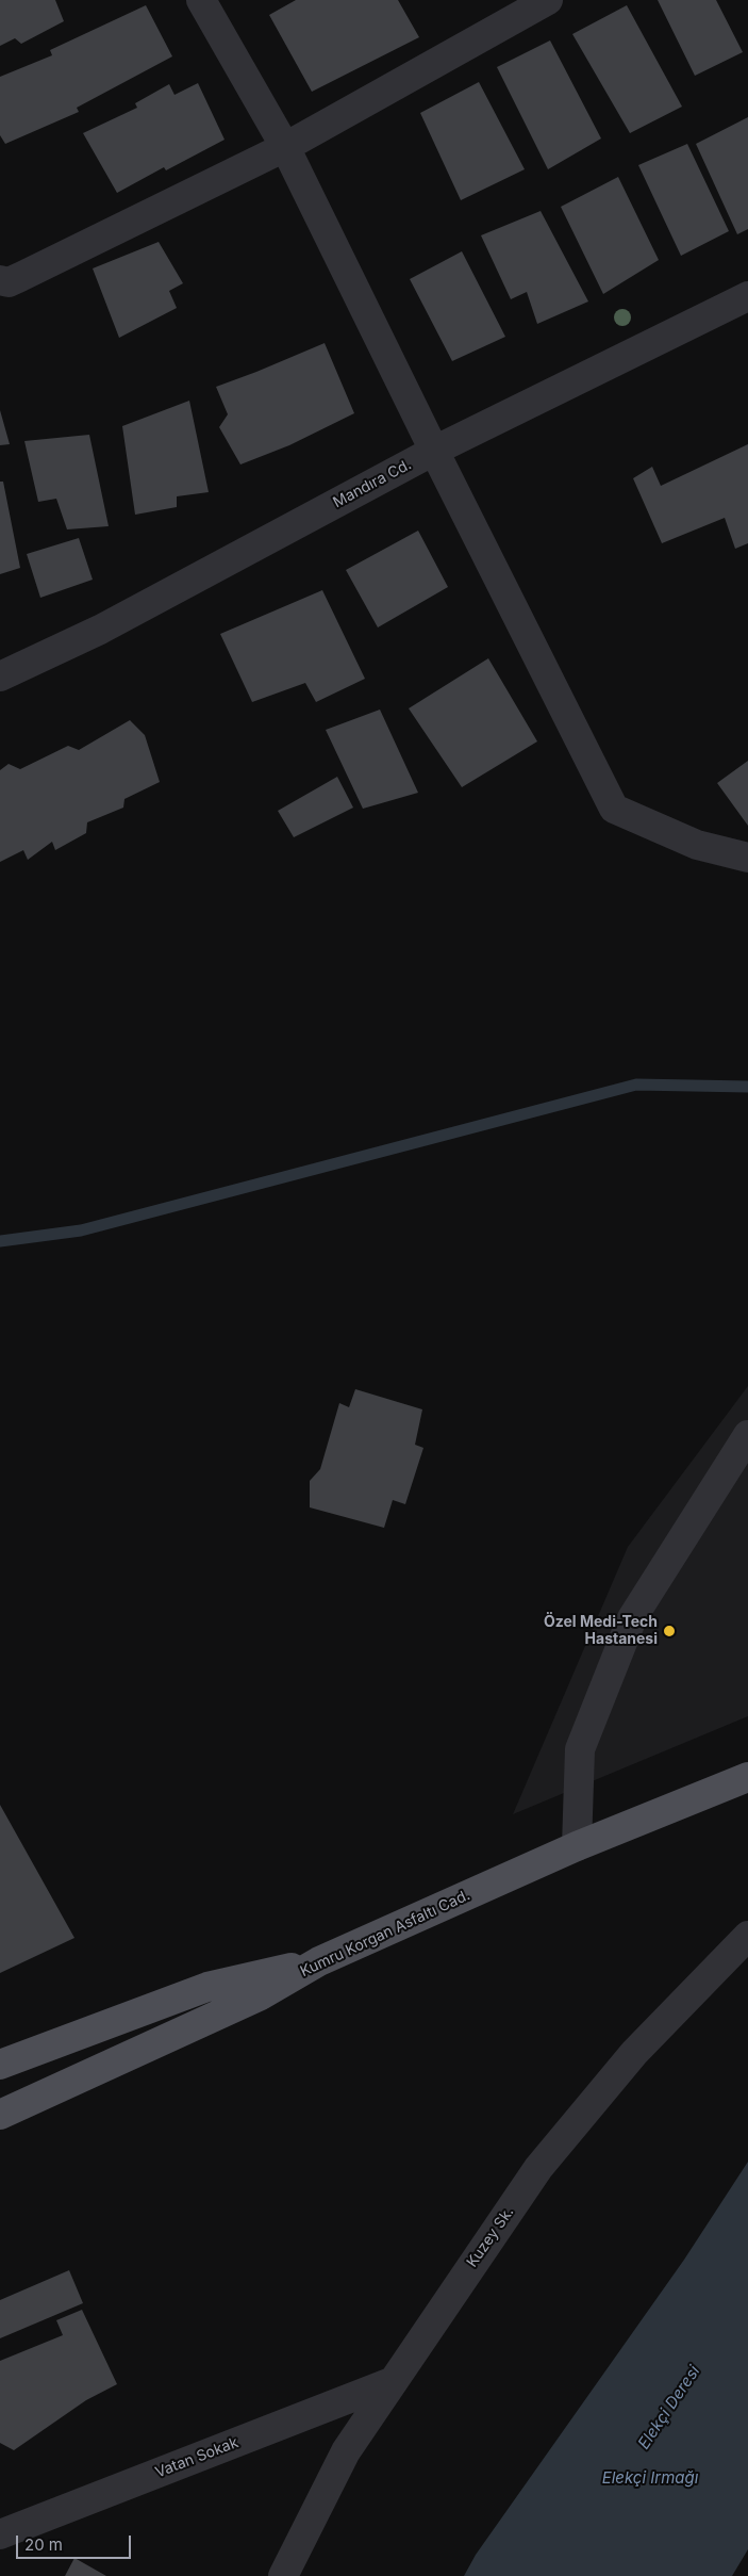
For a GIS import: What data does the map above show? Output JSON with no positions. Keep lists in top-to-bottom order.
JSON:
{
  "streets": {
    "main road": ["Kumru Korgan Asfaltı Cad."],
    "street": ["Mandıra Cd.", "Kuzey Sk.", "Vatan Sokak"]
  },
  "crossings": [
    ["Kuzey Sk.", "Vatan Sokak"]
  ],
  "water": ["Elekçi Deresi", "Elekçi Irmağı"],
  "places": ["Özel Medi-Tech Hastanesi"],
  "scale_bar": "20 m"
}
